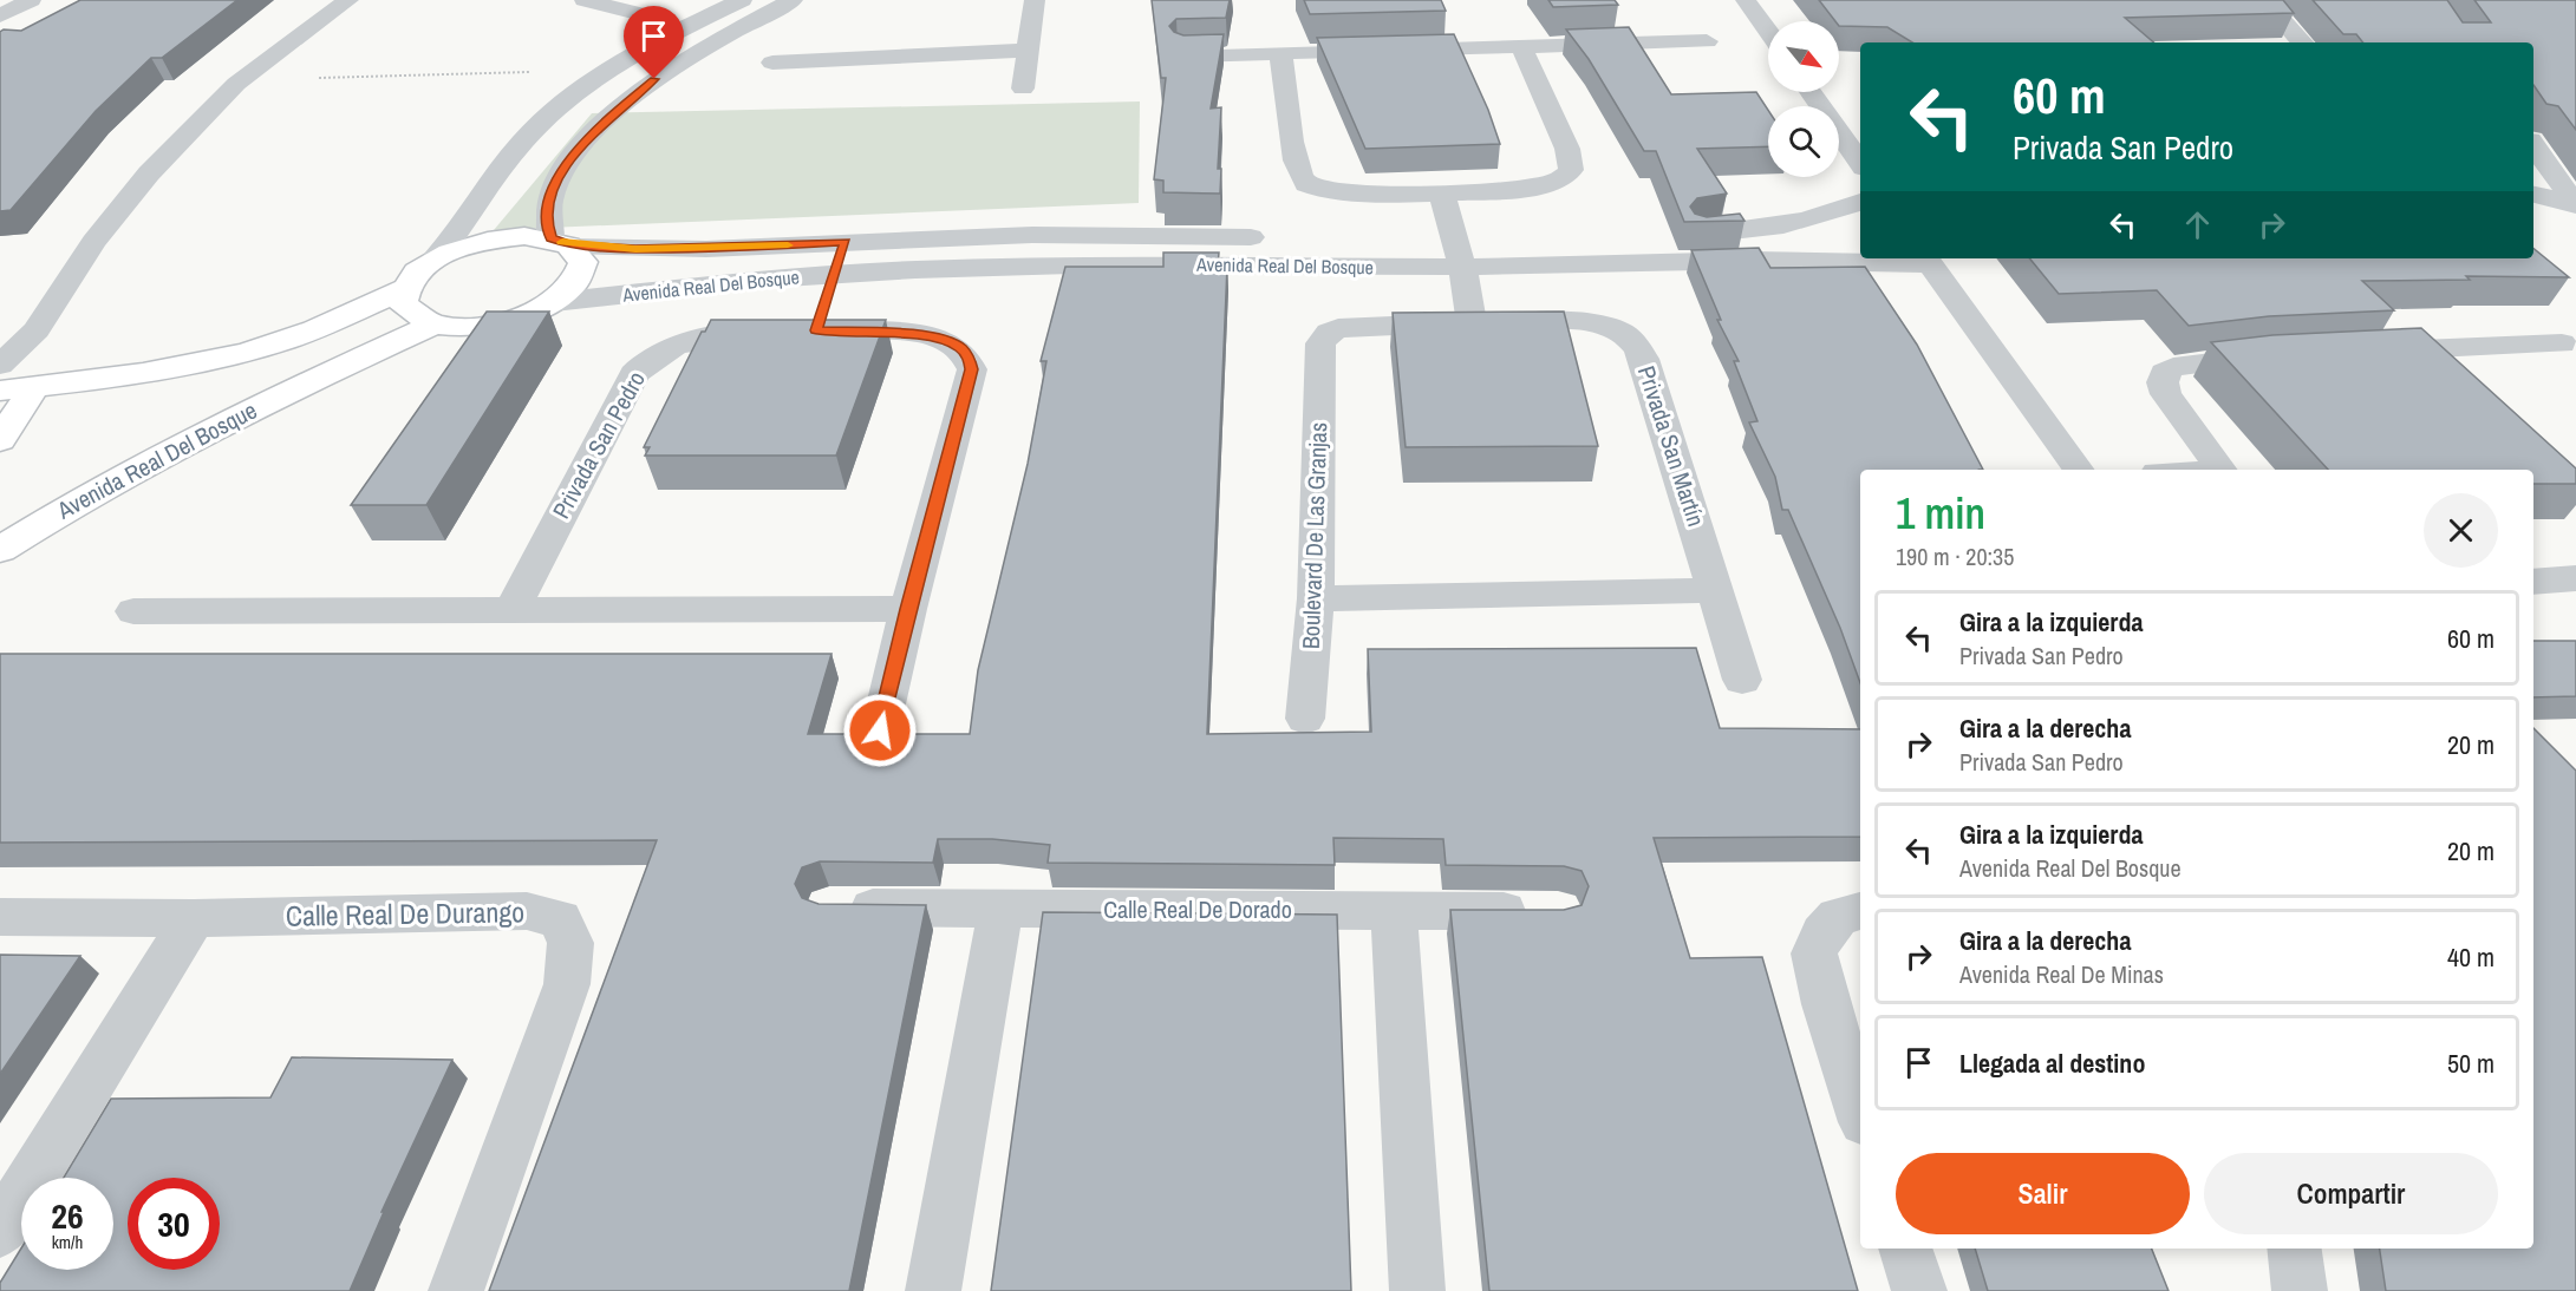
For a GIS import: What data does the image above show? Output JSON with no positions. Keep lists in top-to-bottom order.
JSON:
{
  "streets": {
    "main road": ["Avenida Real Del Bosque"],
    "street": [
      "Privada San Pedro",
      "Privada San Martín",
      "Boulevard De Las Granjas",
      "Calle Real De Dorado",
      "Calle Real De Durango"
    ]
  },
  "crossings": [
    ["Privada San Martín", "Boulevard De Las Granjas"]
  ],
  "north": "bottom right",
  "page": {
    "turn": ["60 m", "Privada San Pedro"],
    "heading": ["1 min", "190 m · 20:35"],
    "list": [
      {
        "name": "Gira a la izquierda",
        "note": "Privada San Pedro",
        "value": "60 m"
      },
      {
        "name": "Gira a la derecha",
        "note": "Privada San Pedro",
        "value": "20 m"
      },
      {
        "name": "Gira a la izquierda",
        "note": "Avenida Real Del Bosque",
        "value": "20 m"
      },
      {
        "name": "Gira a la derecha",
        "note": "Avenida Real De Minas",
        "value": "40 m"
      },
      {
        "name": "Llegada al destino",
        "value": "50 m"
      }
    ],
    "buttons": ["Salir", "Compartir"],
    "speed": "26 km/h",
    "limit": "30"
  }
}
